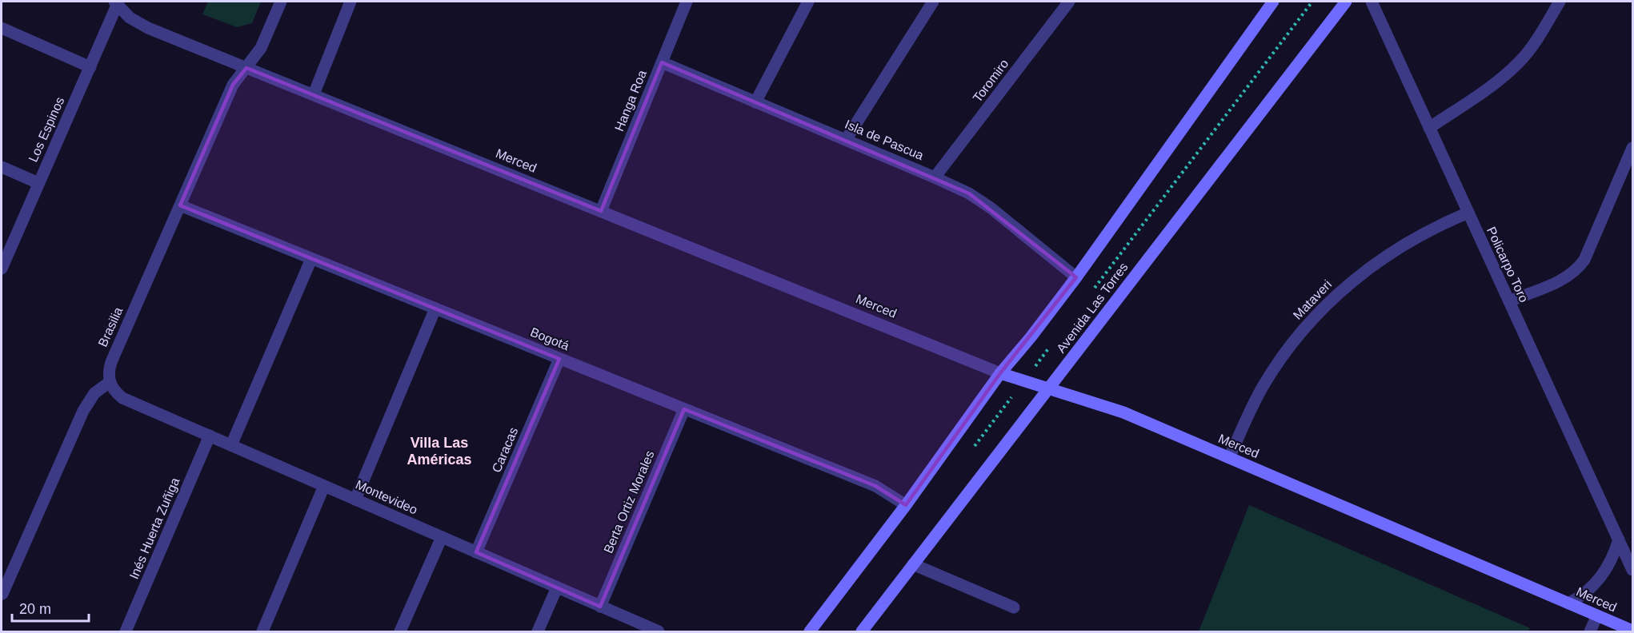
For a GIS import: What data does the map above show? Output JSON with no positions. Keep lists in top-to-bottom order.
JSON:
{
  "streets": {
    "main road": ["Merced", "Avenida Las Torres"],
    "street": [
      "Toromiro",
      "Hanga Roa",
      "Los Espinos",
      "Isla de Pascua",
      "Policarpo Toro",
      "Mataveri",
      "Brasilia",
      "Bogotá",
      "Caracas",
      "Montevideo",
      "Berta Ortiz Morales",
      "Inés Huerta Zuñiga"
    ]
  },
  "crossings": [
    ["Toromiro", "Isla de Pascua"],
    ["Hanga Roa", "Isla de Pascua"],
    ["Hanga Roa", "Merced"],
    ["Los Espinos", "Merced"],
    ["Merced", "Mataveri"],
    ["Merced", "Avenida Las Torres"],
    ["Merced", "Brasilia"],
    ["Policarpo Toro", "Mataveri"],
    ["Brasilia", "Bogotá"],
    ["Brasilia", "Montevideo"],
    ["Bogotá", "Caracas"],
    ["Bogotá", "Berta Ortiz Morales"],
    ["Caracas", "Montevideo"],
    ["Montevideo", "Berta Ortiz Morales"],
    ["Montevideo", "Inés Huerta Zuñiga"]
  ],
  "districts": ["Villa Las Américas"],
  "scale_bar": "20 m"
}
